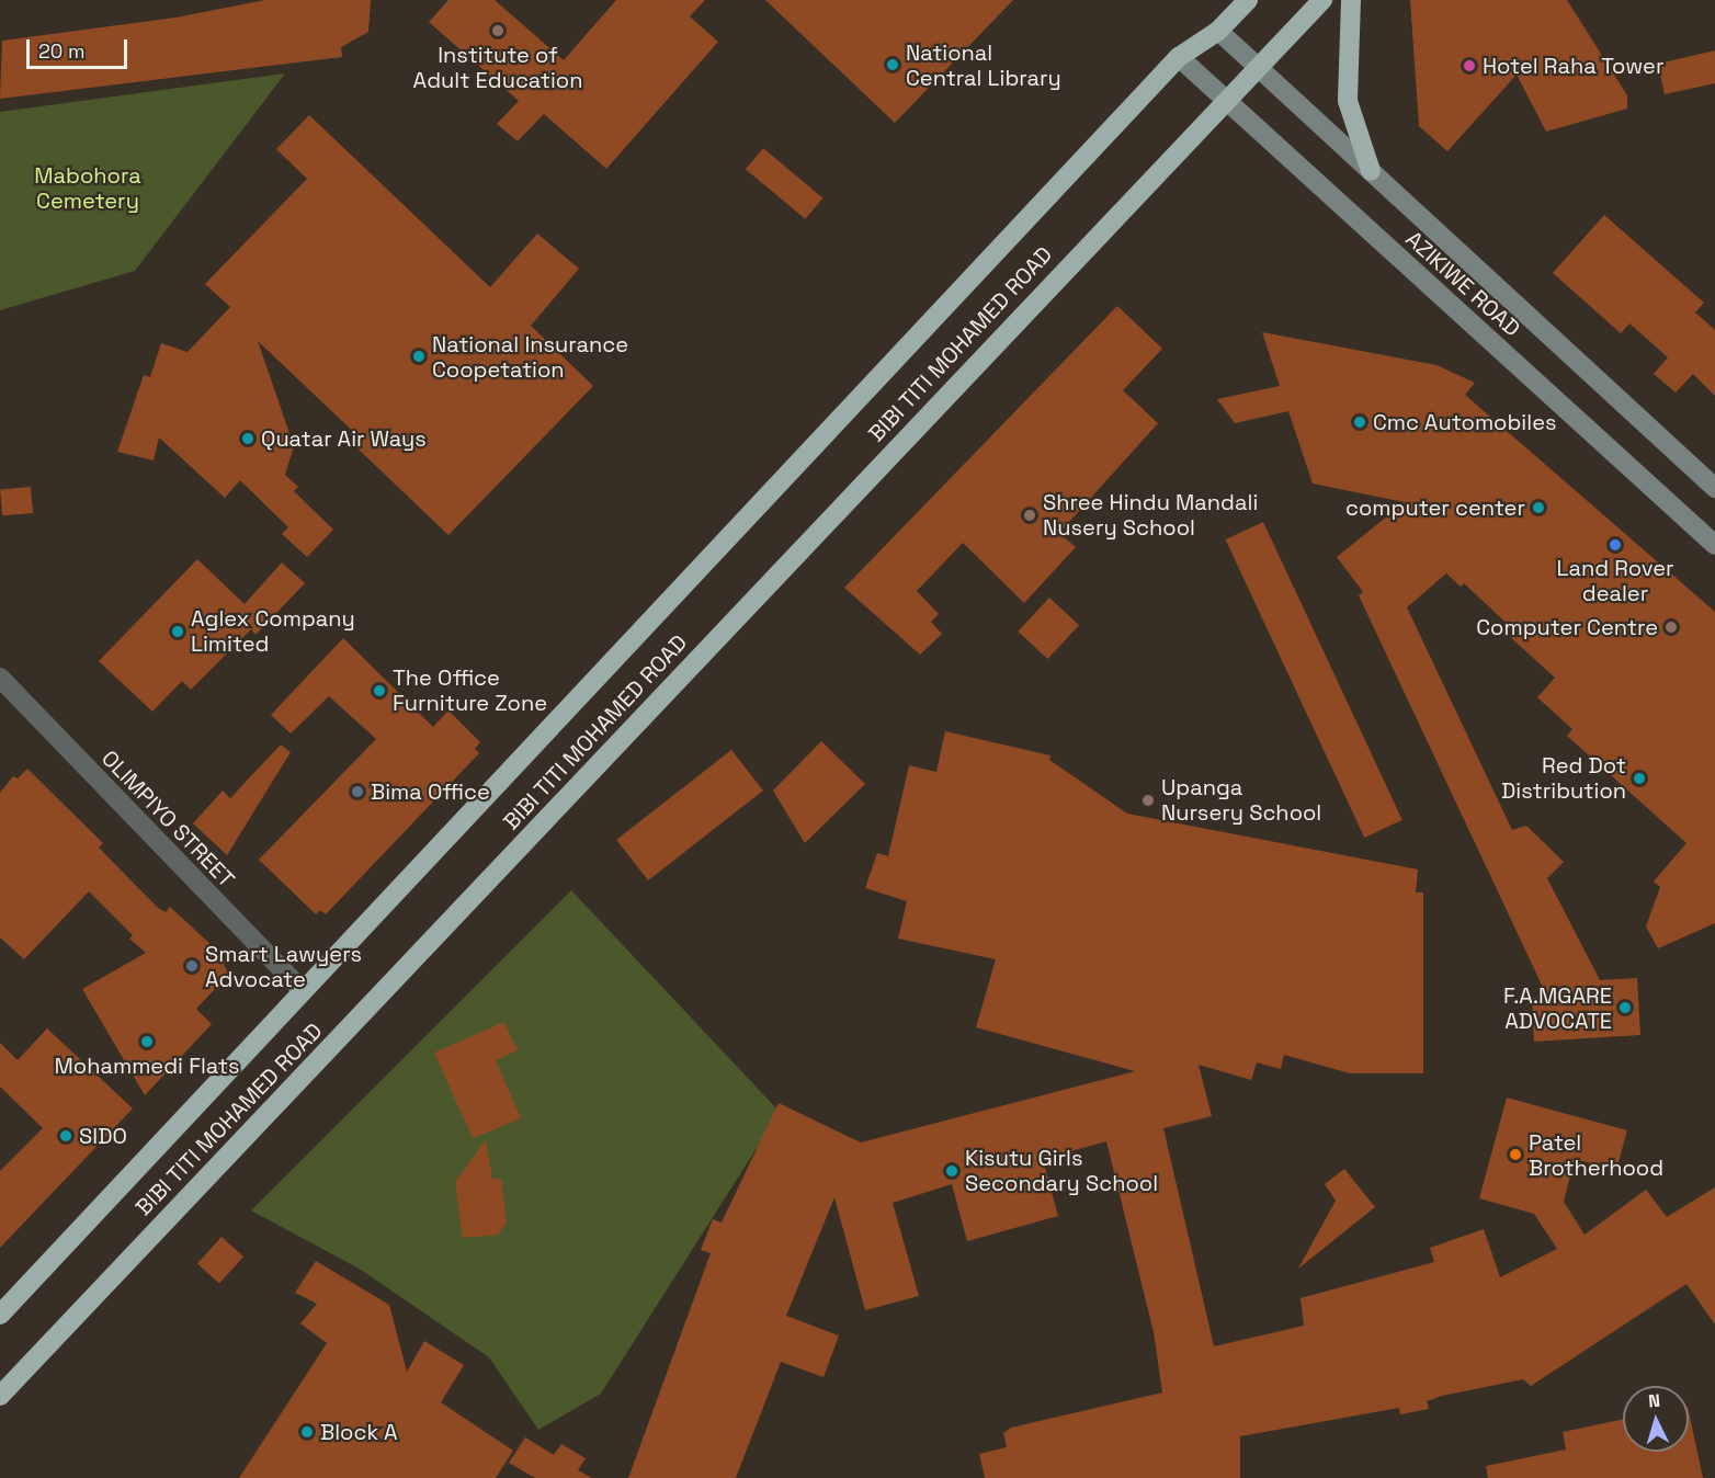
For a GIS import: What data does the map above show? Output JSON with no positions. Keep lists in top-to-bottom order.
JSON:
{
  "streets": {
    "highway": ["BIBI TITI MOHAMED ROAD"],
    "street": ["AZIKIWE ROAD", "OLIMPIYO STREET"]
  },
  "crossings": [
    ["AZIKIWE ROAD", "BIBI TITI MOHAMED ROAD"],
    ["BIBI TITI MOHAMED ROAD", "OLIMPIYO STREET"]
  ],
  "parks": ["Mabohora Cemetery"],
  "places": [
    "Institute of Adult Education",
    "National Central Library",
    "Hotel Raha Tower",
    "National Insurance Coopetation",
    "Cmc Automobiles",
    "Quatar Air Ways",
    "computer center",
    "Shree Hindu Mandali Nusery School",
    "Land Rover dealer",
    "Computer Centre",
    "Aglex Company Limited",
    "The Office Furniture Zone",
    "Red Dot Distribution",
    "Bima Office",
    "Upanga Nursery School",
    "Smart Lawyers Advocate",
    "F.A.MGARE ADVOCATE",
    "Mohammedi Flats",
    "SIDO",
    "Patel Brotherhood",
    "Kisutu Girls Secondary School",
    "Block A"
  ],
  "scale_bar": "20 m",
  "north": "top"
}
